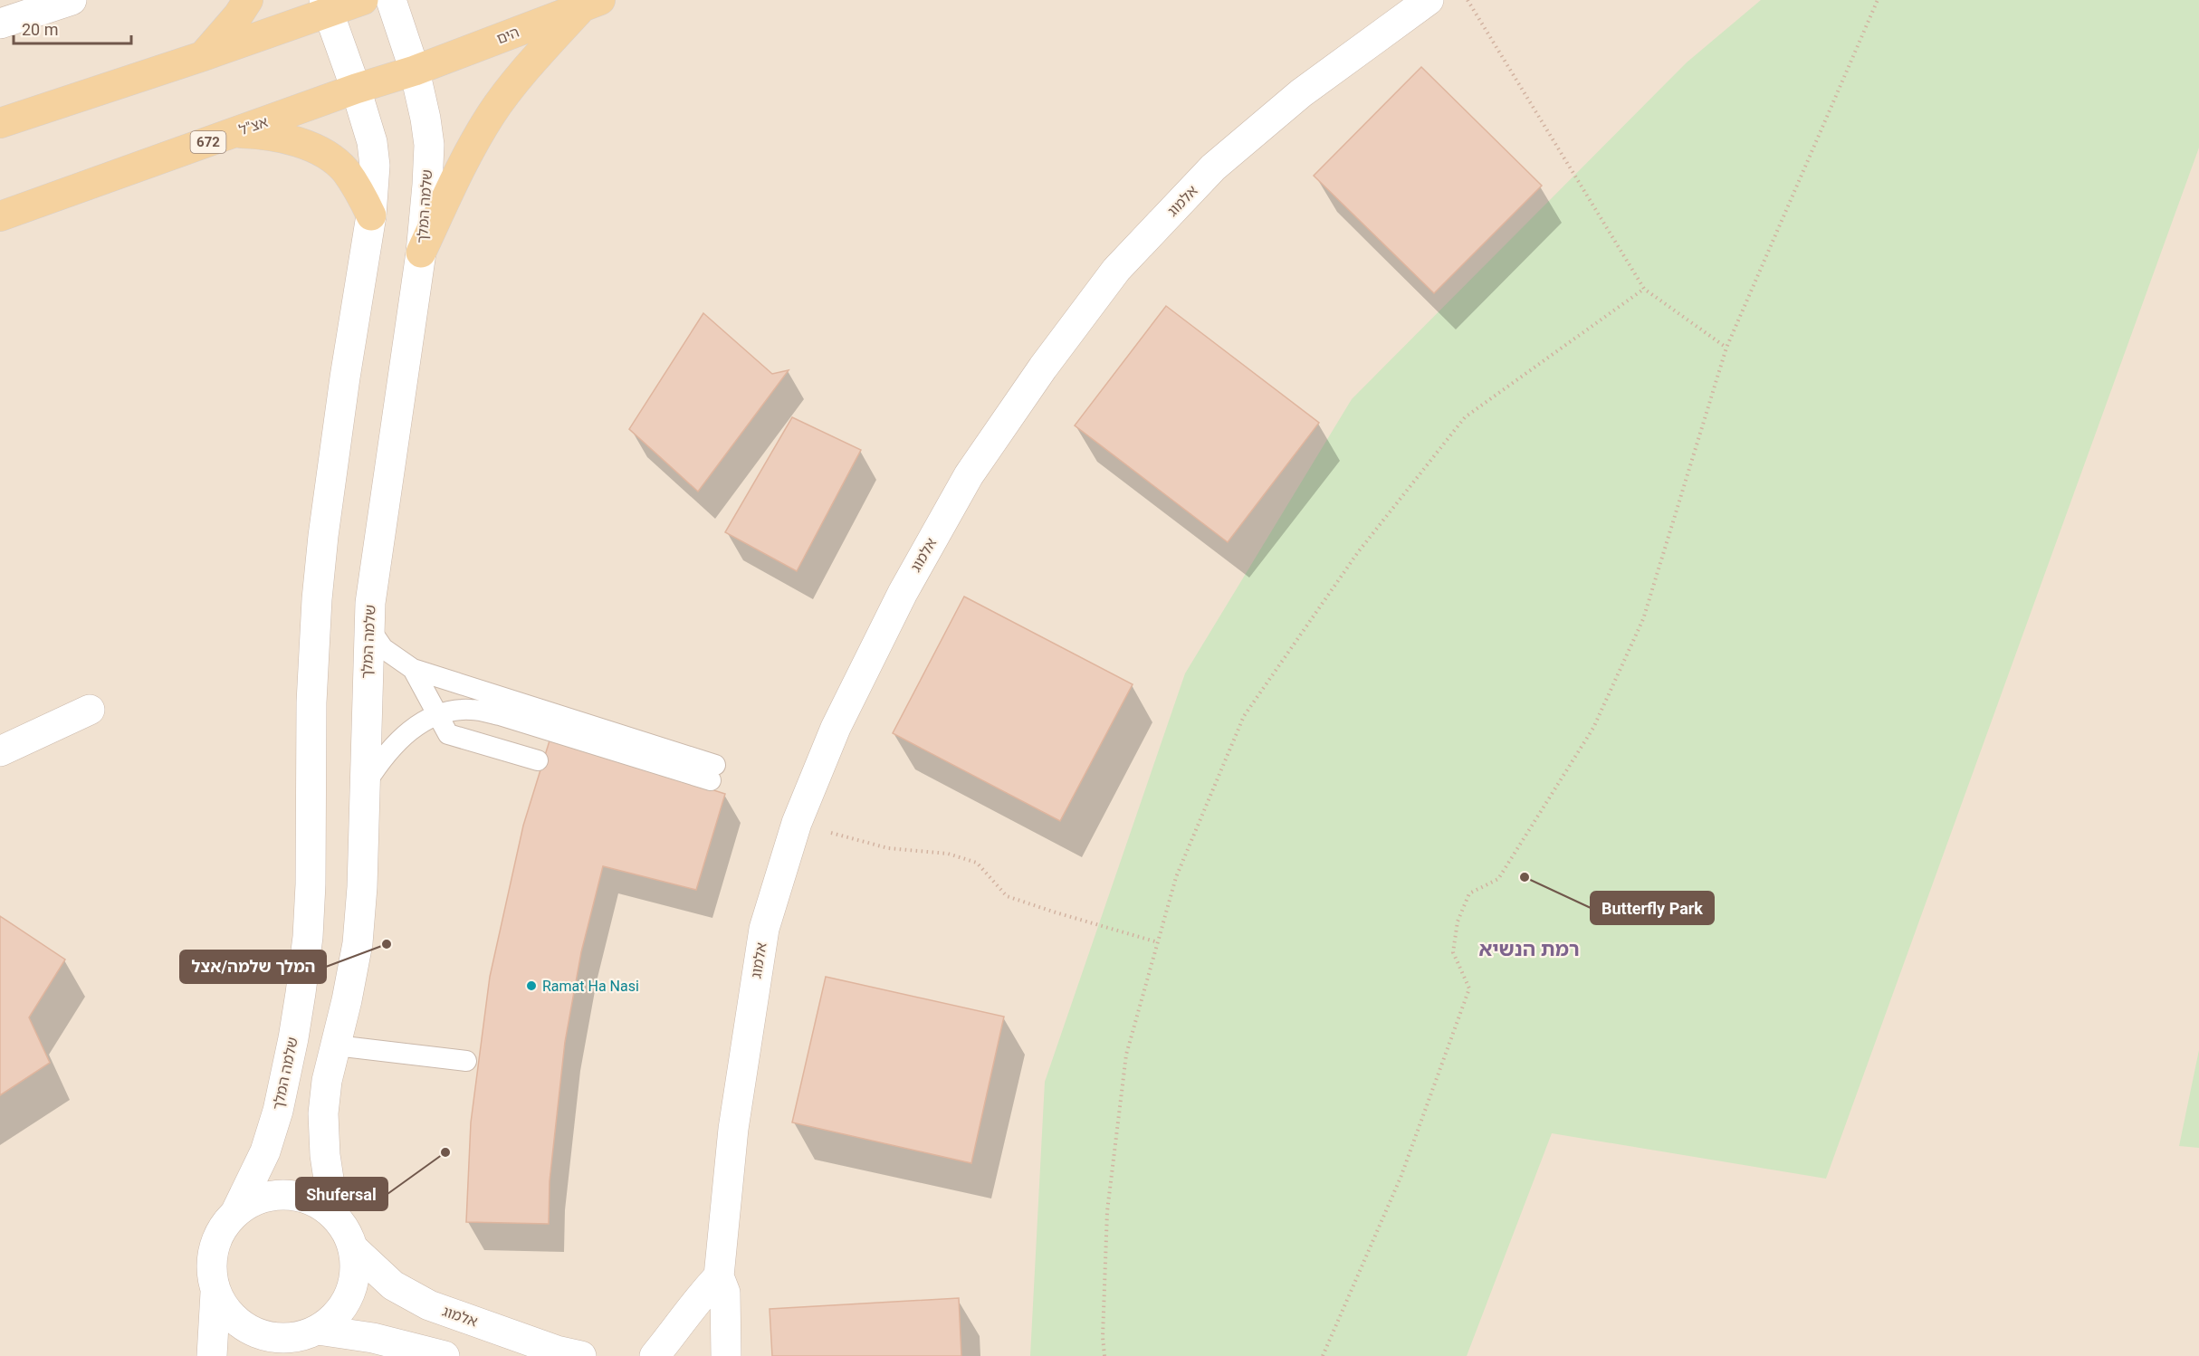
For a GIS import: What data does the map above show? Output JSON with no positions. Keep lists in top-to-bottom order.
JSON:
{
  "streets": {
    "main road": ["הים", "אצ\"ל", "672"],
    "street": ["אלמוג", "שלמה המלך"]
  },
  "crossings": [
    ["הים", "אצ\"ל"],
    ["הים", "שלמה המלך"],
    ["אצ\"ל", "שלמה המלך"],
    ["אלמוג", "שלמה המלך"]
  ],
  "districts": ["רמת הנשיא"],
  "places": [
    "Butterfly Park",
    "המלך שלמה/אצל",
    "Ramat Ha Nasi",
    "Shufersal"
  ],
  "scale_bar": "20 m"
}
